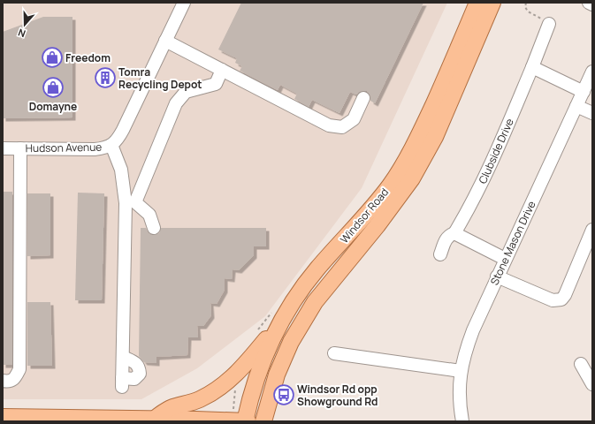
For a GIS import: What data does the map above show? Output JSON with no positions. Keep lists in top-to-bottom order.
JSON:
{
  "streets": {
    "main road": ["Windsor Road"],
    "street": ["Hudson Avenue", "Clubside Drive", "Stone Mason Drive"]
  },
  "places": {
    "shop": ["Freedom", "Domayne"],
    "building": ["Tomra Recycling Depot"],
    "bus stop": ["Windsor Rd opp Showground Rd"]
  },
  "north": "bottom"
}
